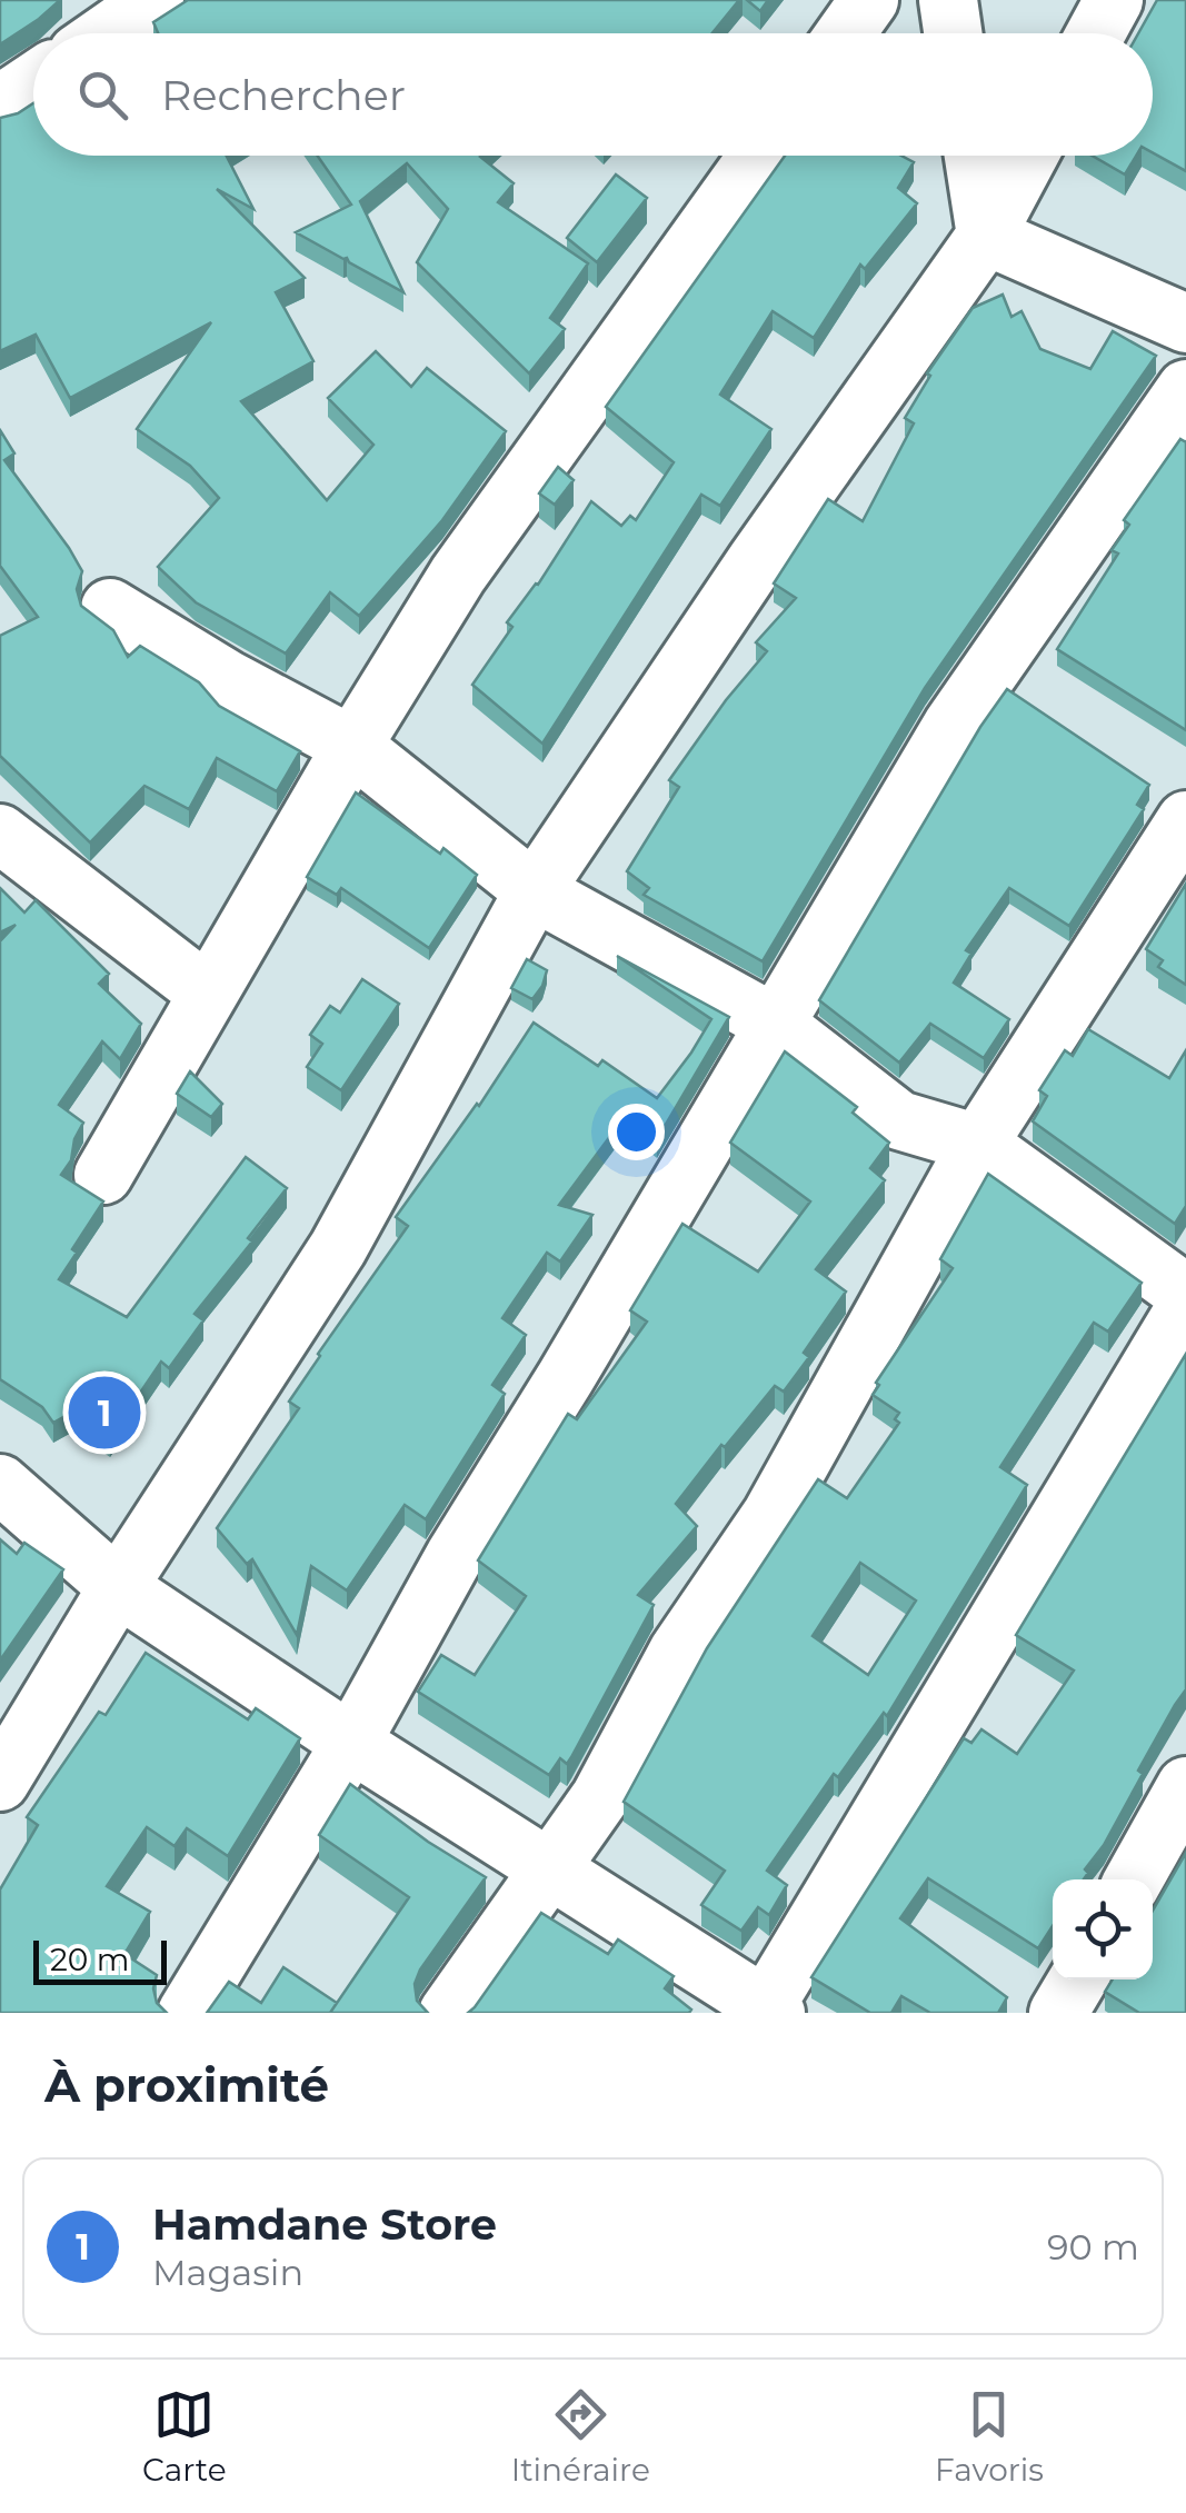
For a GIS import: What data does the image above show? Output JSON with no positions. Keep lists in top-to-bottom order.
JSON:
{
  "scale_bar": "20 m",
  "page": {
    "search": "Rechercher",
    "pins": "1",
    "scale": "20 m",
    "heading": "À proximité",
    "list": [
      {
        "mark": "1",
        "name": "Hamdane Store",
        "note": "Magasin",
        "value": "90 m"
      }
    ],
    "nav": ["Carte", "Itinéraire", "Favoris"]
  }
}
